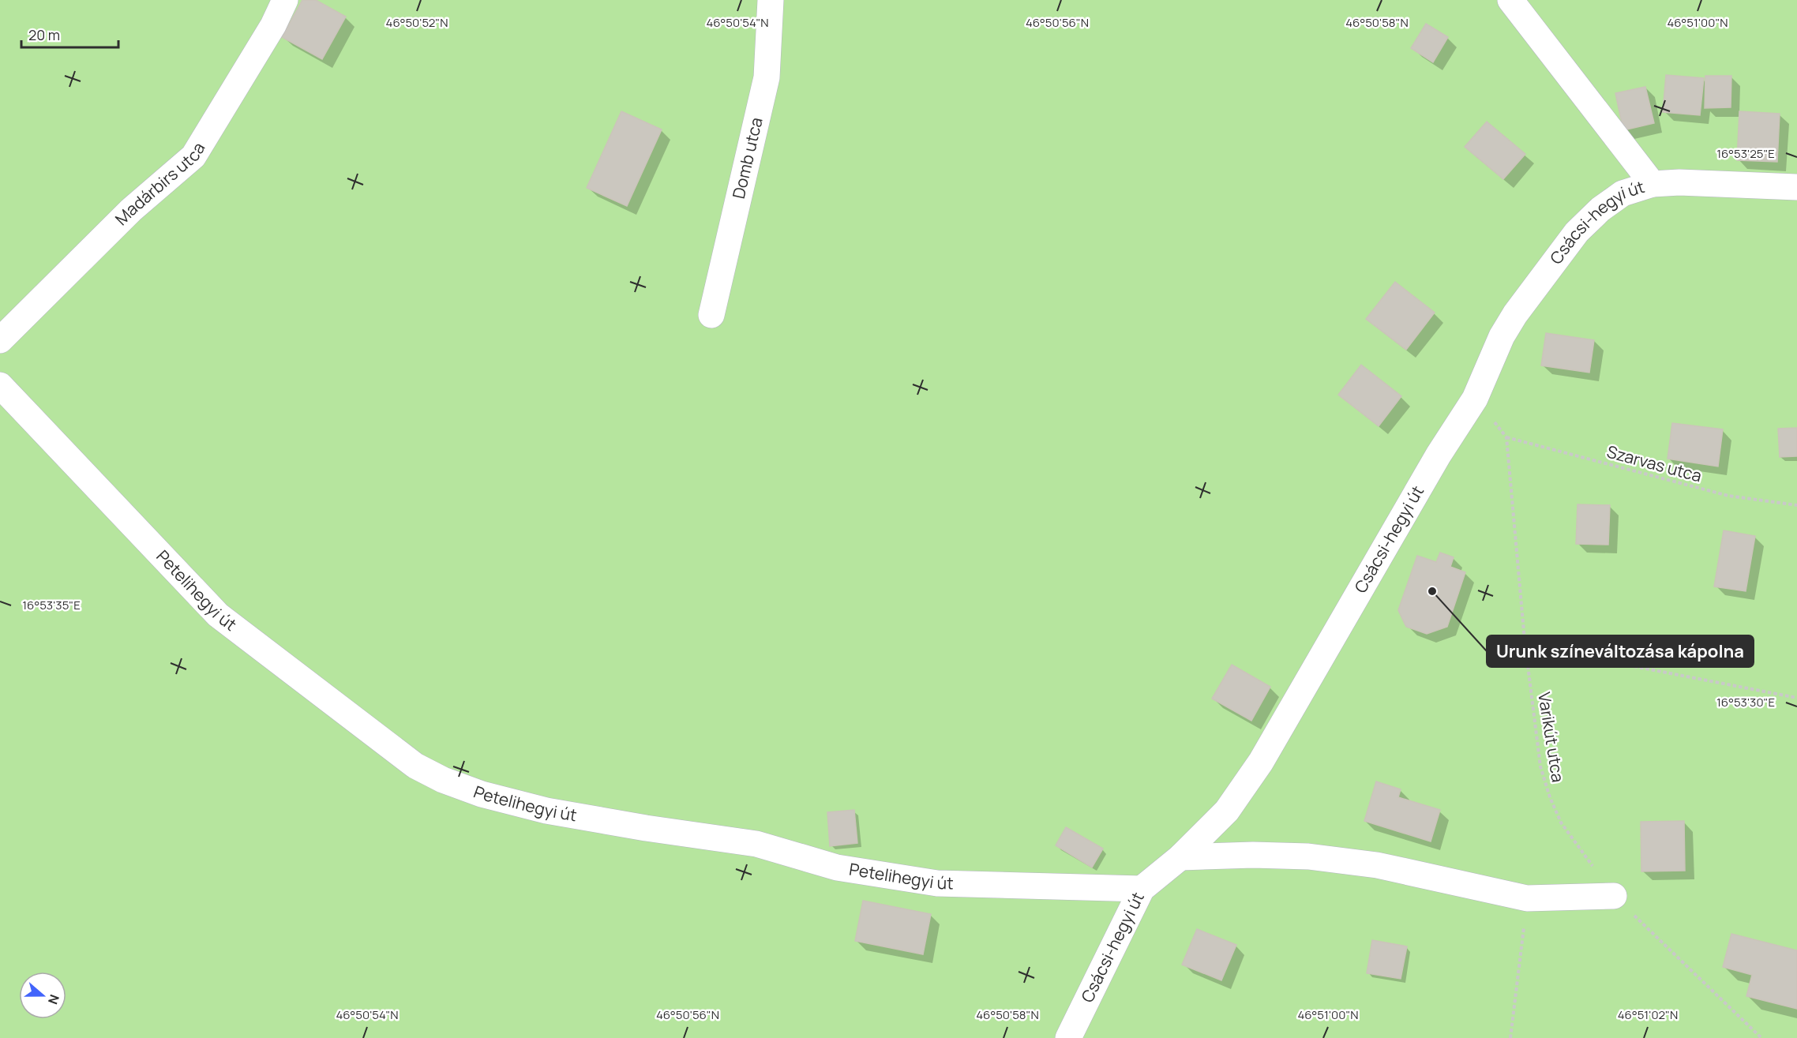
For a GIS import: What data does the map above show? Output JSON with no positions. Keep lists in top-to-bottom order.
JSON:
{
  "streets": {
    "street": [
      "Domb utca",
      "Madárbirs utca",
      "Csácsi-hegyi út",
      "Petelihegyi út"
    ],
    "path": ["Szarvas utca", "Varikút utca"]
  },
  "crossings": [
    ["Csácsi-hegyi út", "Petelihegyi út"],
    ["Szarvas utca", "Varikút utca"]
  ],
  "places": ["Urunk színeváltozása kápolna"],
  "scale_bar": "20 m",
  "north": "right",
  "coordinates": [
    "46°50'52\"N",
    "46°50'54\"N",
    "46°50'56\"N",
    "46°50'58\"N",
    "46°51'00\"N",
    "16°53'25\"E",
    "16°53'35\"E",
    "16°53'30\"E",
    "46°51'02\"N"
  ]
}
